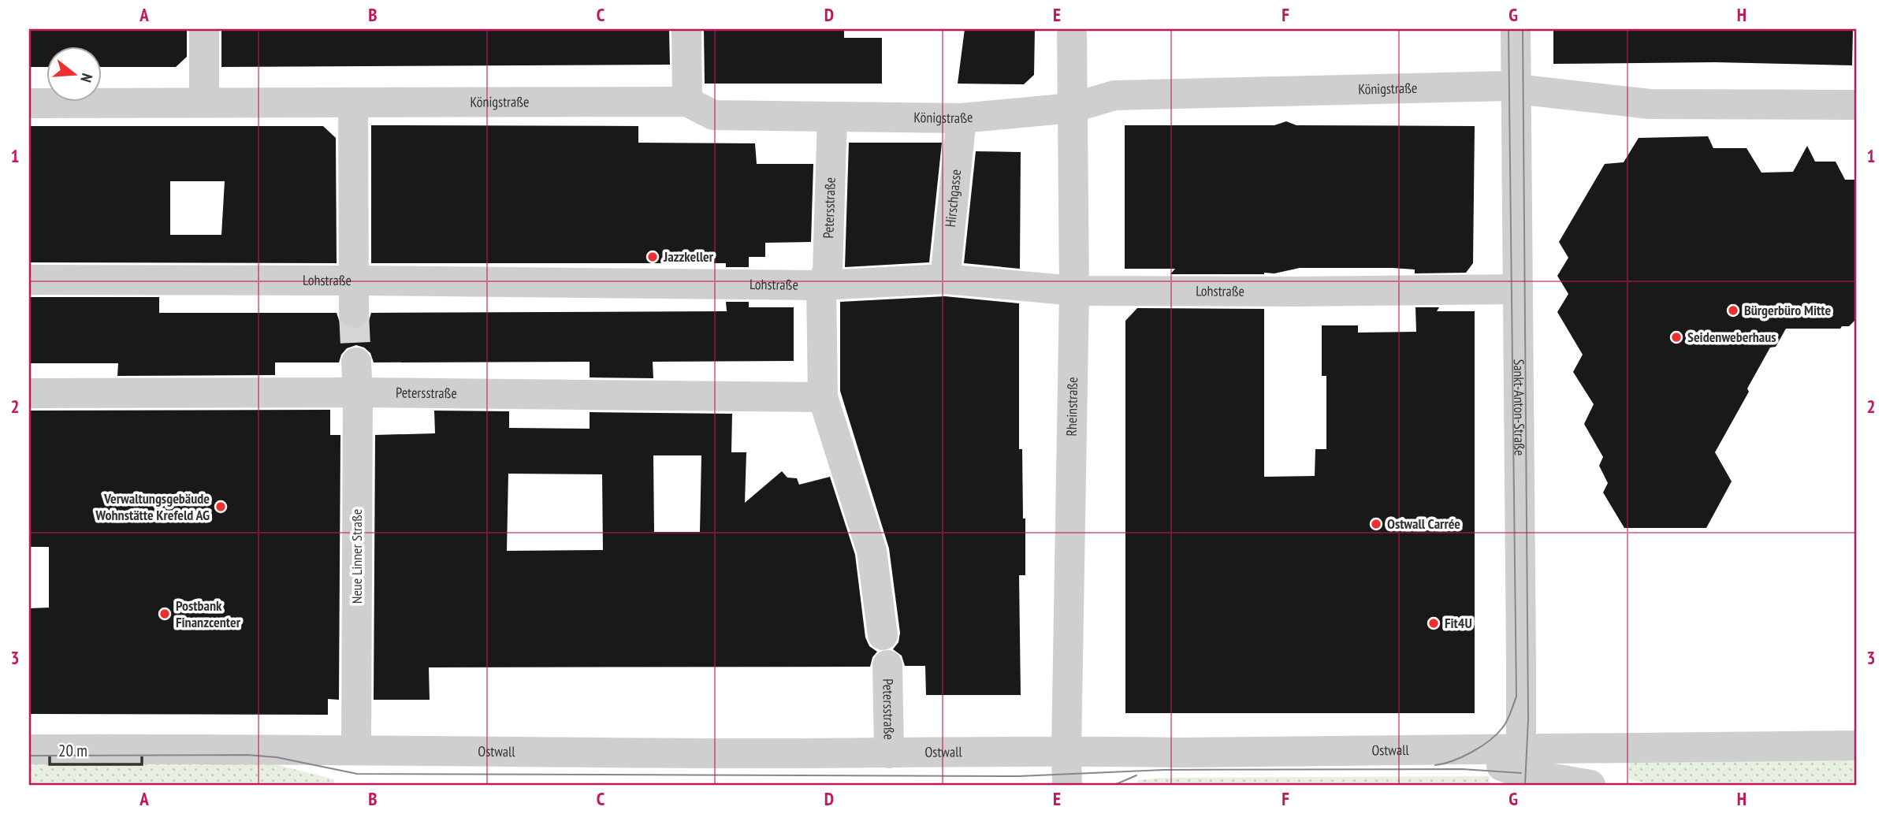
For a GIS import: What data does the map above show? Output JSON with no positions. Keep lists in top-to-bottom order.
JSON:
{
  "streets": {
    "street": [
      "Königstraße",
      "Hirschgasse",
      "Petersstraße",
      "Lohstraße",
      "Rheinstraße",
      "Sankt-Anton-Straße",
      "Neue Linner Straße",
      "Ostwall"
    ]
  },
  "crossings": [
    ["Königstraße", "Hirschgasse"],
    ["Königstraße", "Petersstraße"],
    ["Königstraße", "Rheinstraße"],
    ["Königstraße", "Sankt-Anton-Straße"],
    ["Hirschgasse", "Lohstraße"],
    ["Petersstraße", "Lohstraße"],
    ["Petersstraße", "Neue Linner Straße"],
    ["Petersstraße", "Ostwall"],
    ["Lohstraße", "Rheinstraße"],
    ["Lohstraße", "Sankt-Anton-Straße"],
    ["Rheinstraße", "Ostwall"],
    ["Sankt-Anton-Straße", "Ostwall"],
    ["Neue Linner Straße", "Ostwall"]
  ],
  "places": [
    "Jazzkeller",
    "Bürgerbüro Mitte",
    "Seidenweberhaus",
    "Verwaltungsgebäude Wohnstätte Krefeld AG",
    "Ostwall Carrée",
    "Postbank Finanzcenter",
    "Fit4U"
  ],
  "scale_bar": "20 m",
  "north": "right",
  "grid": {
    "columns": [
      "A",
      "B",
      "C",
      "D",
      "E",
      "F",
      "G",
      "H"
    ],
    "rows": ["1", "2", "3"]
  }
}
